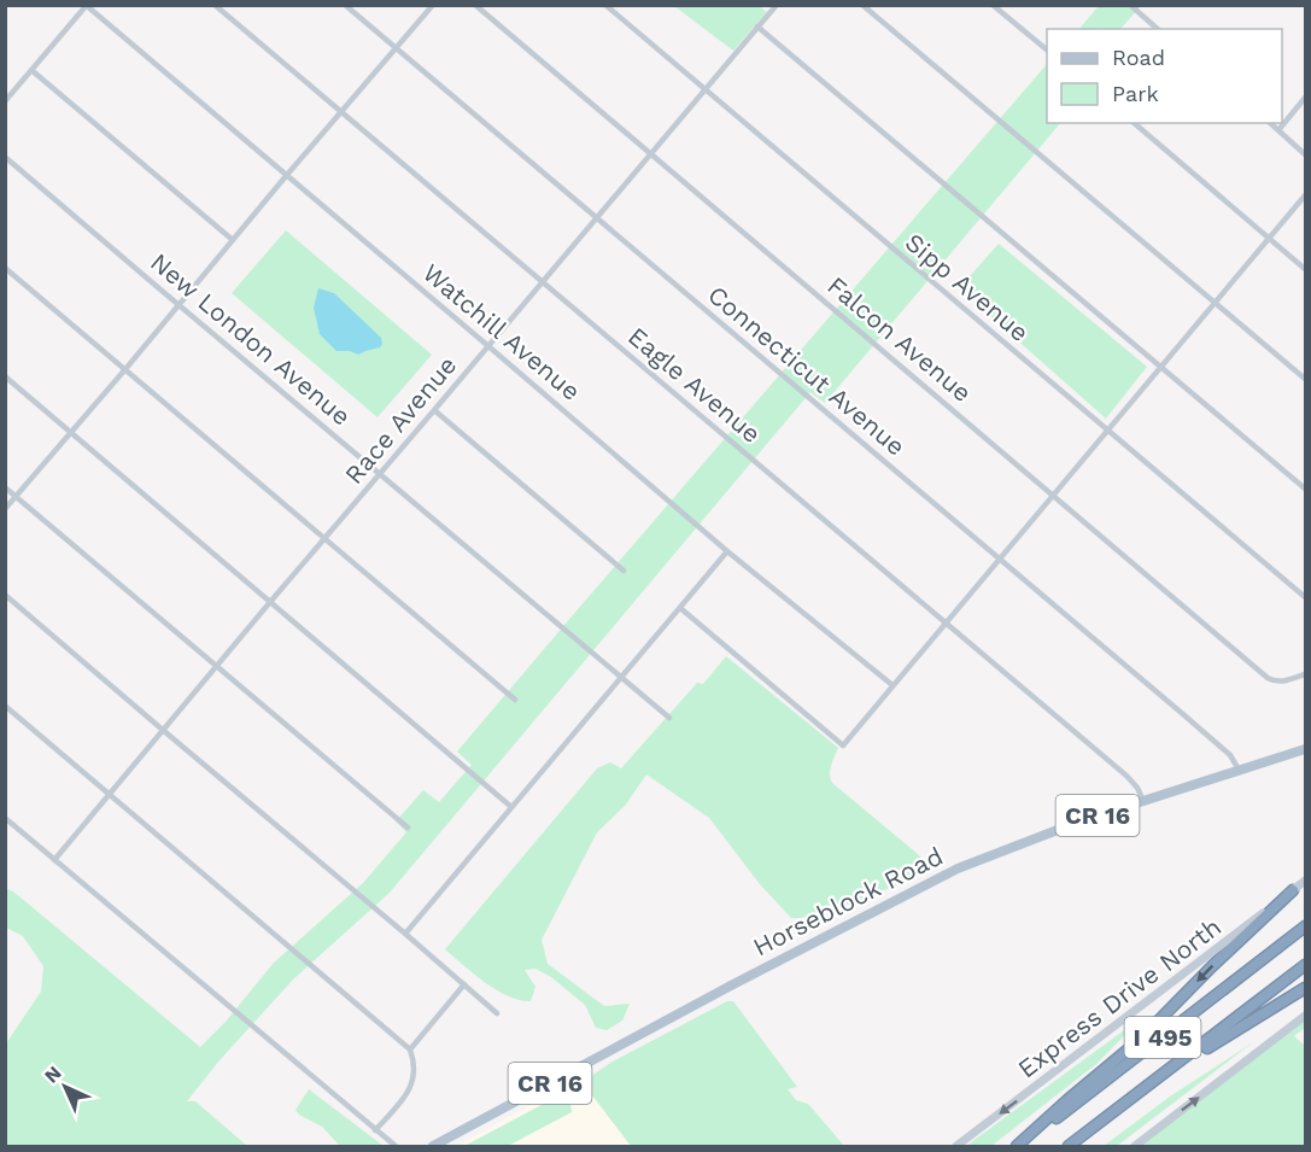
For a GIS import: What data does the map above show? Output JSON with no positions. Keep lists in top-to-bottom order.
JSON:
{
  "streets": {
    "highway": ["I 495"],
    "main road": ["CR 16", "Horseblock Road", "Express Drive North"],
    "street": [
      "Sipp Avenue",
      "Watchill Avenue",
      "New London Avenue",
      "Falcon Avenue",
      "Connecticut Avenue",
      "Eagle Avenue",
      "Race Avenue"
    ]
  },
  "crossings": [
    ["Sipp Avenue", "Race Avenue"],
    ["Watchill Avenue", "Race Avenue"],
    ["New London Avenue", "Race Avenue"],
    ["Falcon Avenue", "Race Avenue"],
    ["Connecticut Avenue", "Race Avenue"],
    ["Connecticut Avenue", "Horseblock Road"],
    ["Eagle Avenue", "Race Avenue"],
    ["Eagle Avenue", "Horseblock Road"]
  ],
  "one_way": ["Express Drive North"],
  "legend": ["Road", "Park"],
  "north": "top left"
}
